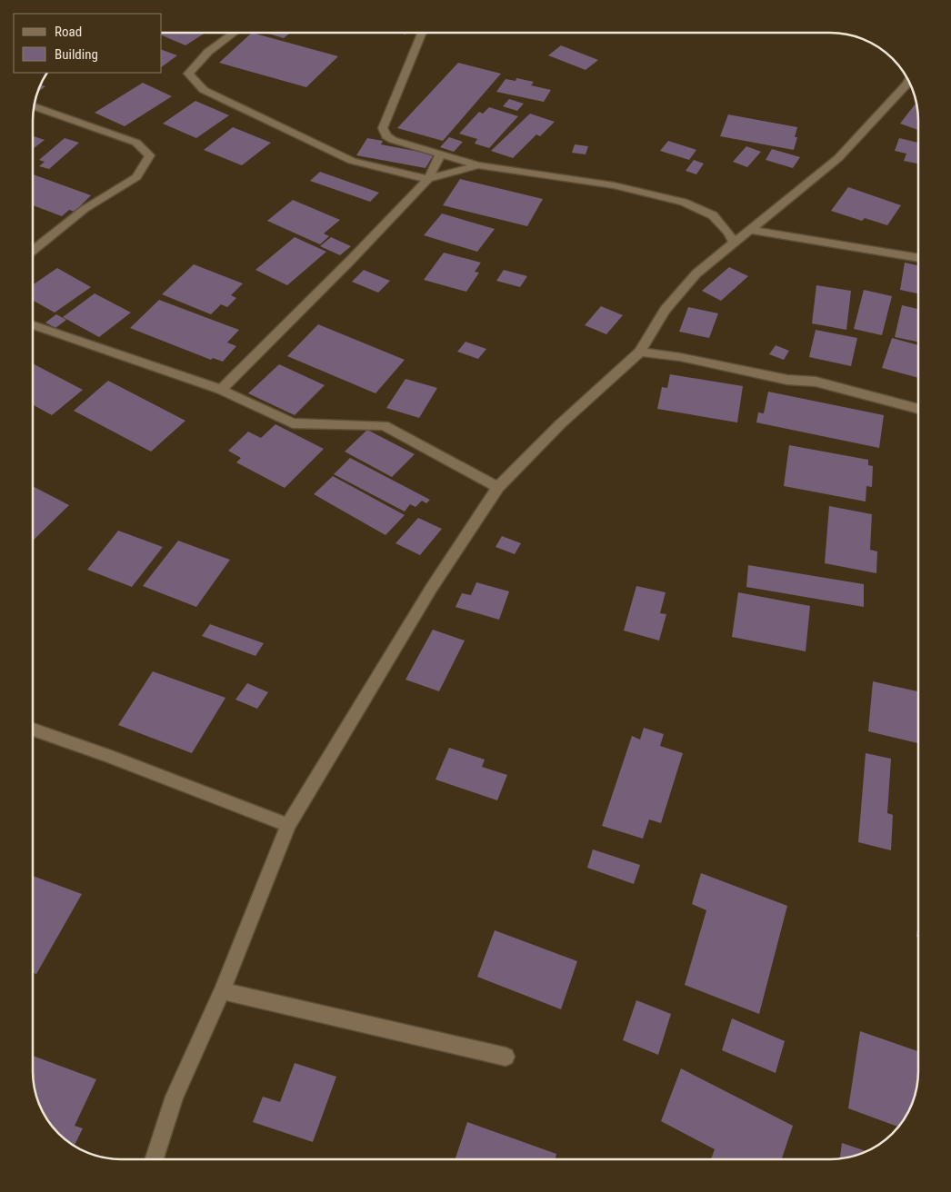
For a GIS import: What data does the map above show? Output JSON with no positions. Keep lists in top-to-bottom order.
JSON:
{
  "legend": ["Road", "Building"]
}
